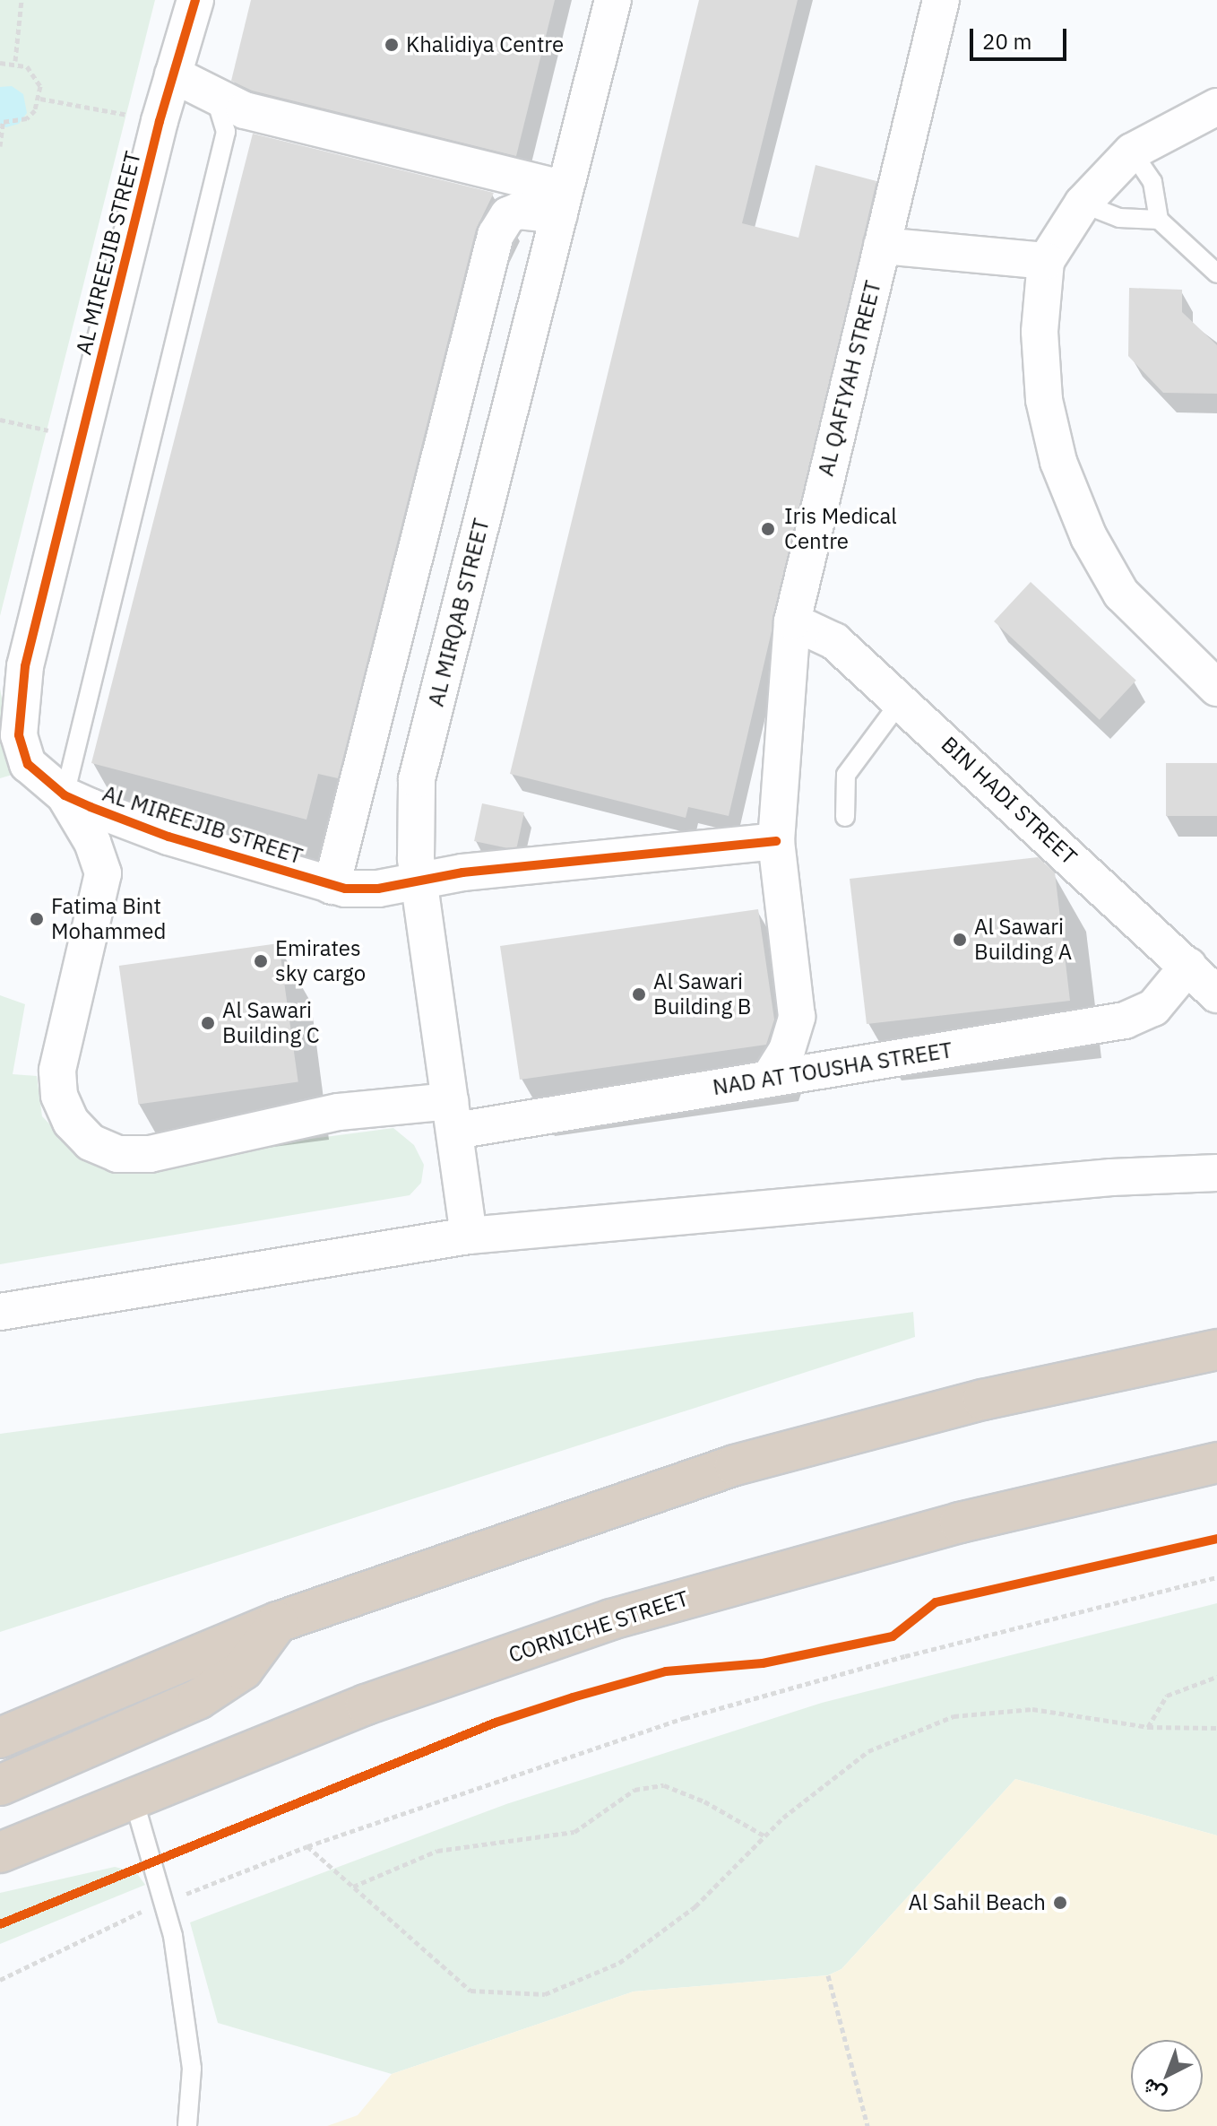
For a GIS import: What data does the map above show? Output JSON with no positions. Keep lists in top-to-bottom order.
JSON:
{
  "streets": {
    "highway": ["CORNICHE STREET"],
    "street": [
      "AL MIREEJIB STREET",
      "AL QAFIYAH STREET",
      "AL MIRQAB STREET",
      "BIN HADI STREET",
      "NAD AT TOUSHA STREET"
    ]
  },
  "crossings": [
    ["AL MIREEJIB STREET", "AL QAFIYAH STREET"],
    ["AL MIREEJIB STREET", "AL MIRQAB STREET"],
    ["AL QAFIYAH STREET", "BIN HADI STREET"],
    ["AL QAFIYAH STREET", "NAD AT TOUSHA STREET"],
    ["AL MIRQAB STREET", "NAD AT TOUSHA STREET"],
    ["BIN HADI STREET", "NAD AT TOUSHA STREET"]
  ],
  "places": [
    "Khalidiya Centre",
    "Iris Medical Centre",
    "Fatima Bint Mohammed",
    "Al Sawari Building A",
    "Emirates sky cargo",
    "Al Sawari Building B",
    "Al Sawari Building C",
    "Al Sahil Beach"
  ],
  "scale_bar": "20 m",
  "north": "bottom left"
}
